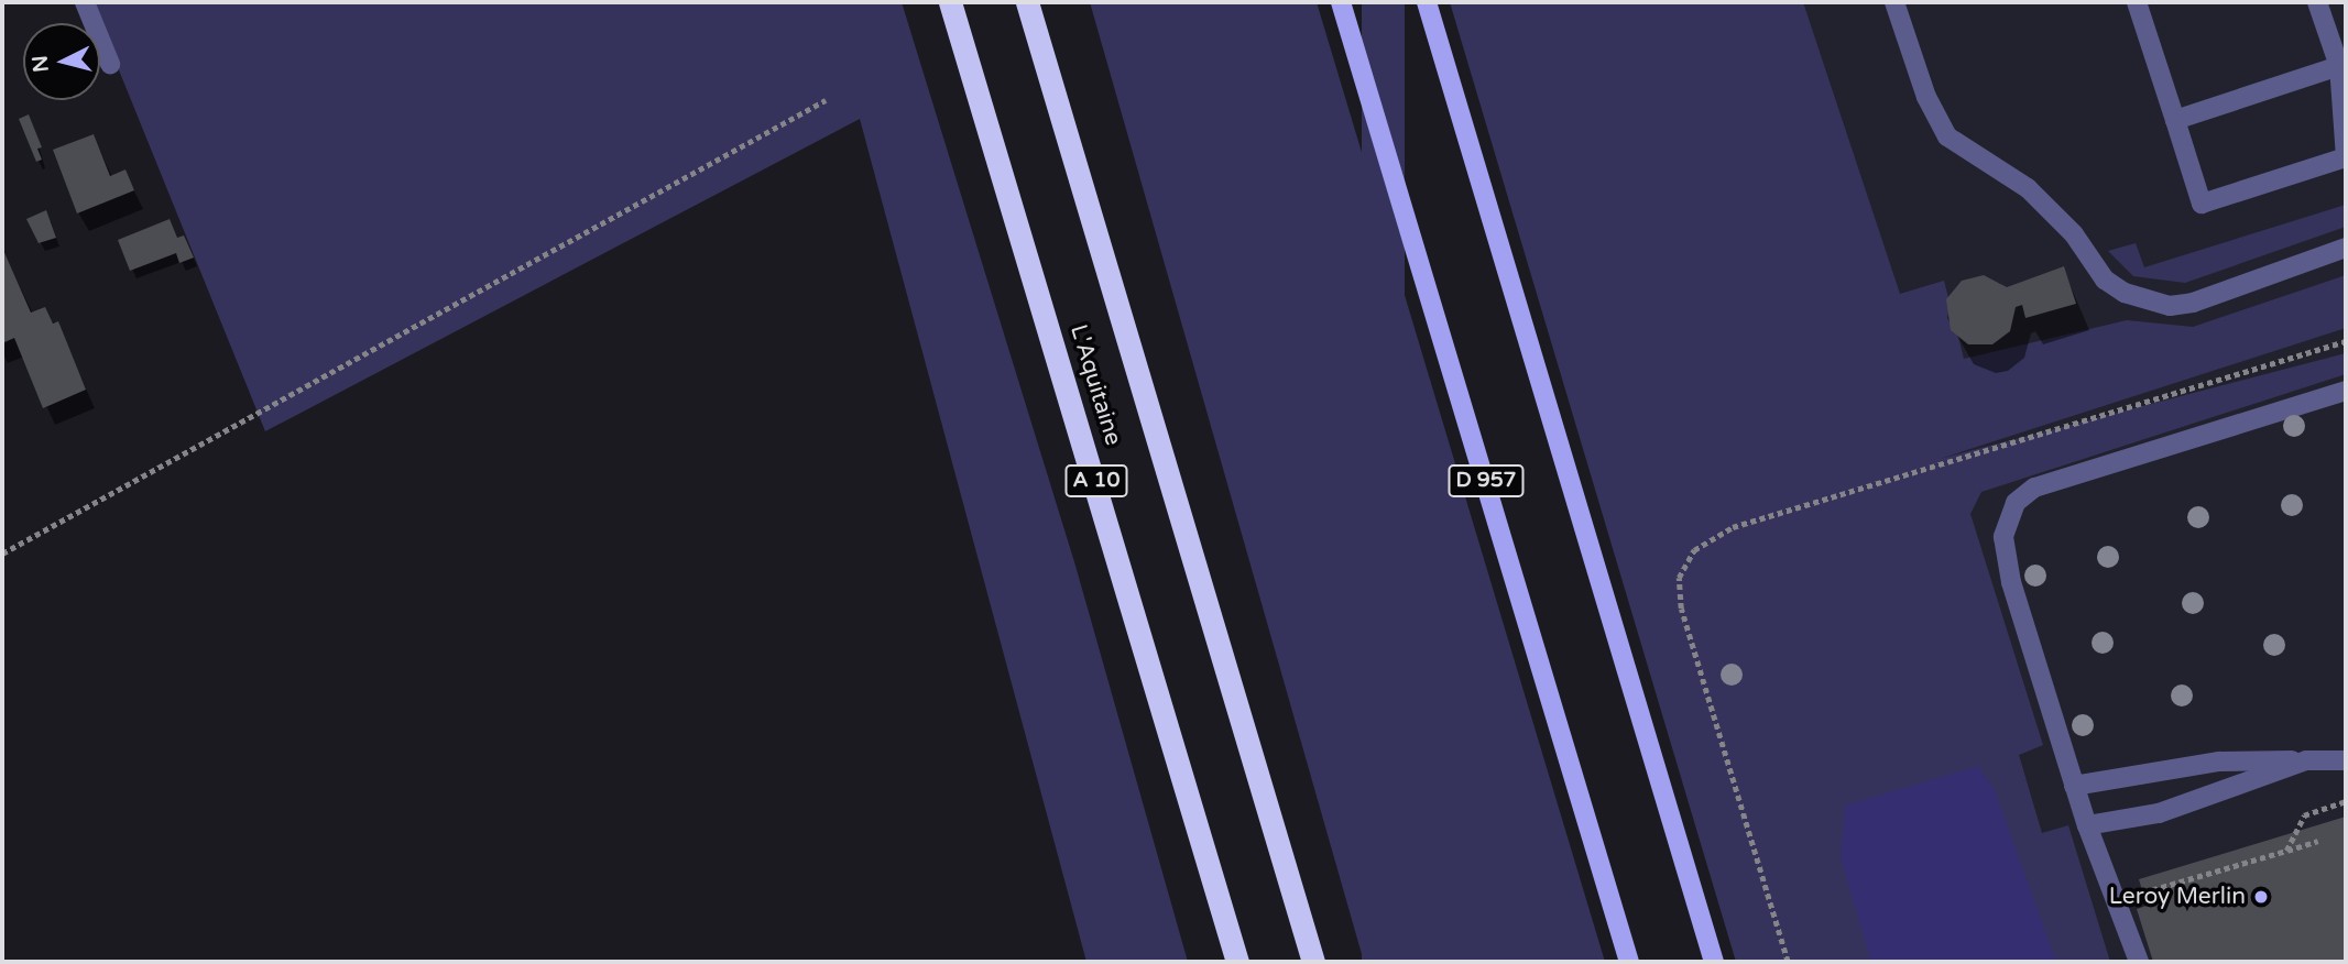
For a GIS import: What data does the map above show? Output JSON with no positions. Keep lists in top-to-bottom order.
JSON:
{
  "streets": {
    "highway": ["L'Aquitaine", "A 10"],
    "main road": ["D 957"]
  },
  "places": ["Leroy Merlin"],
  "north": "left"
}
